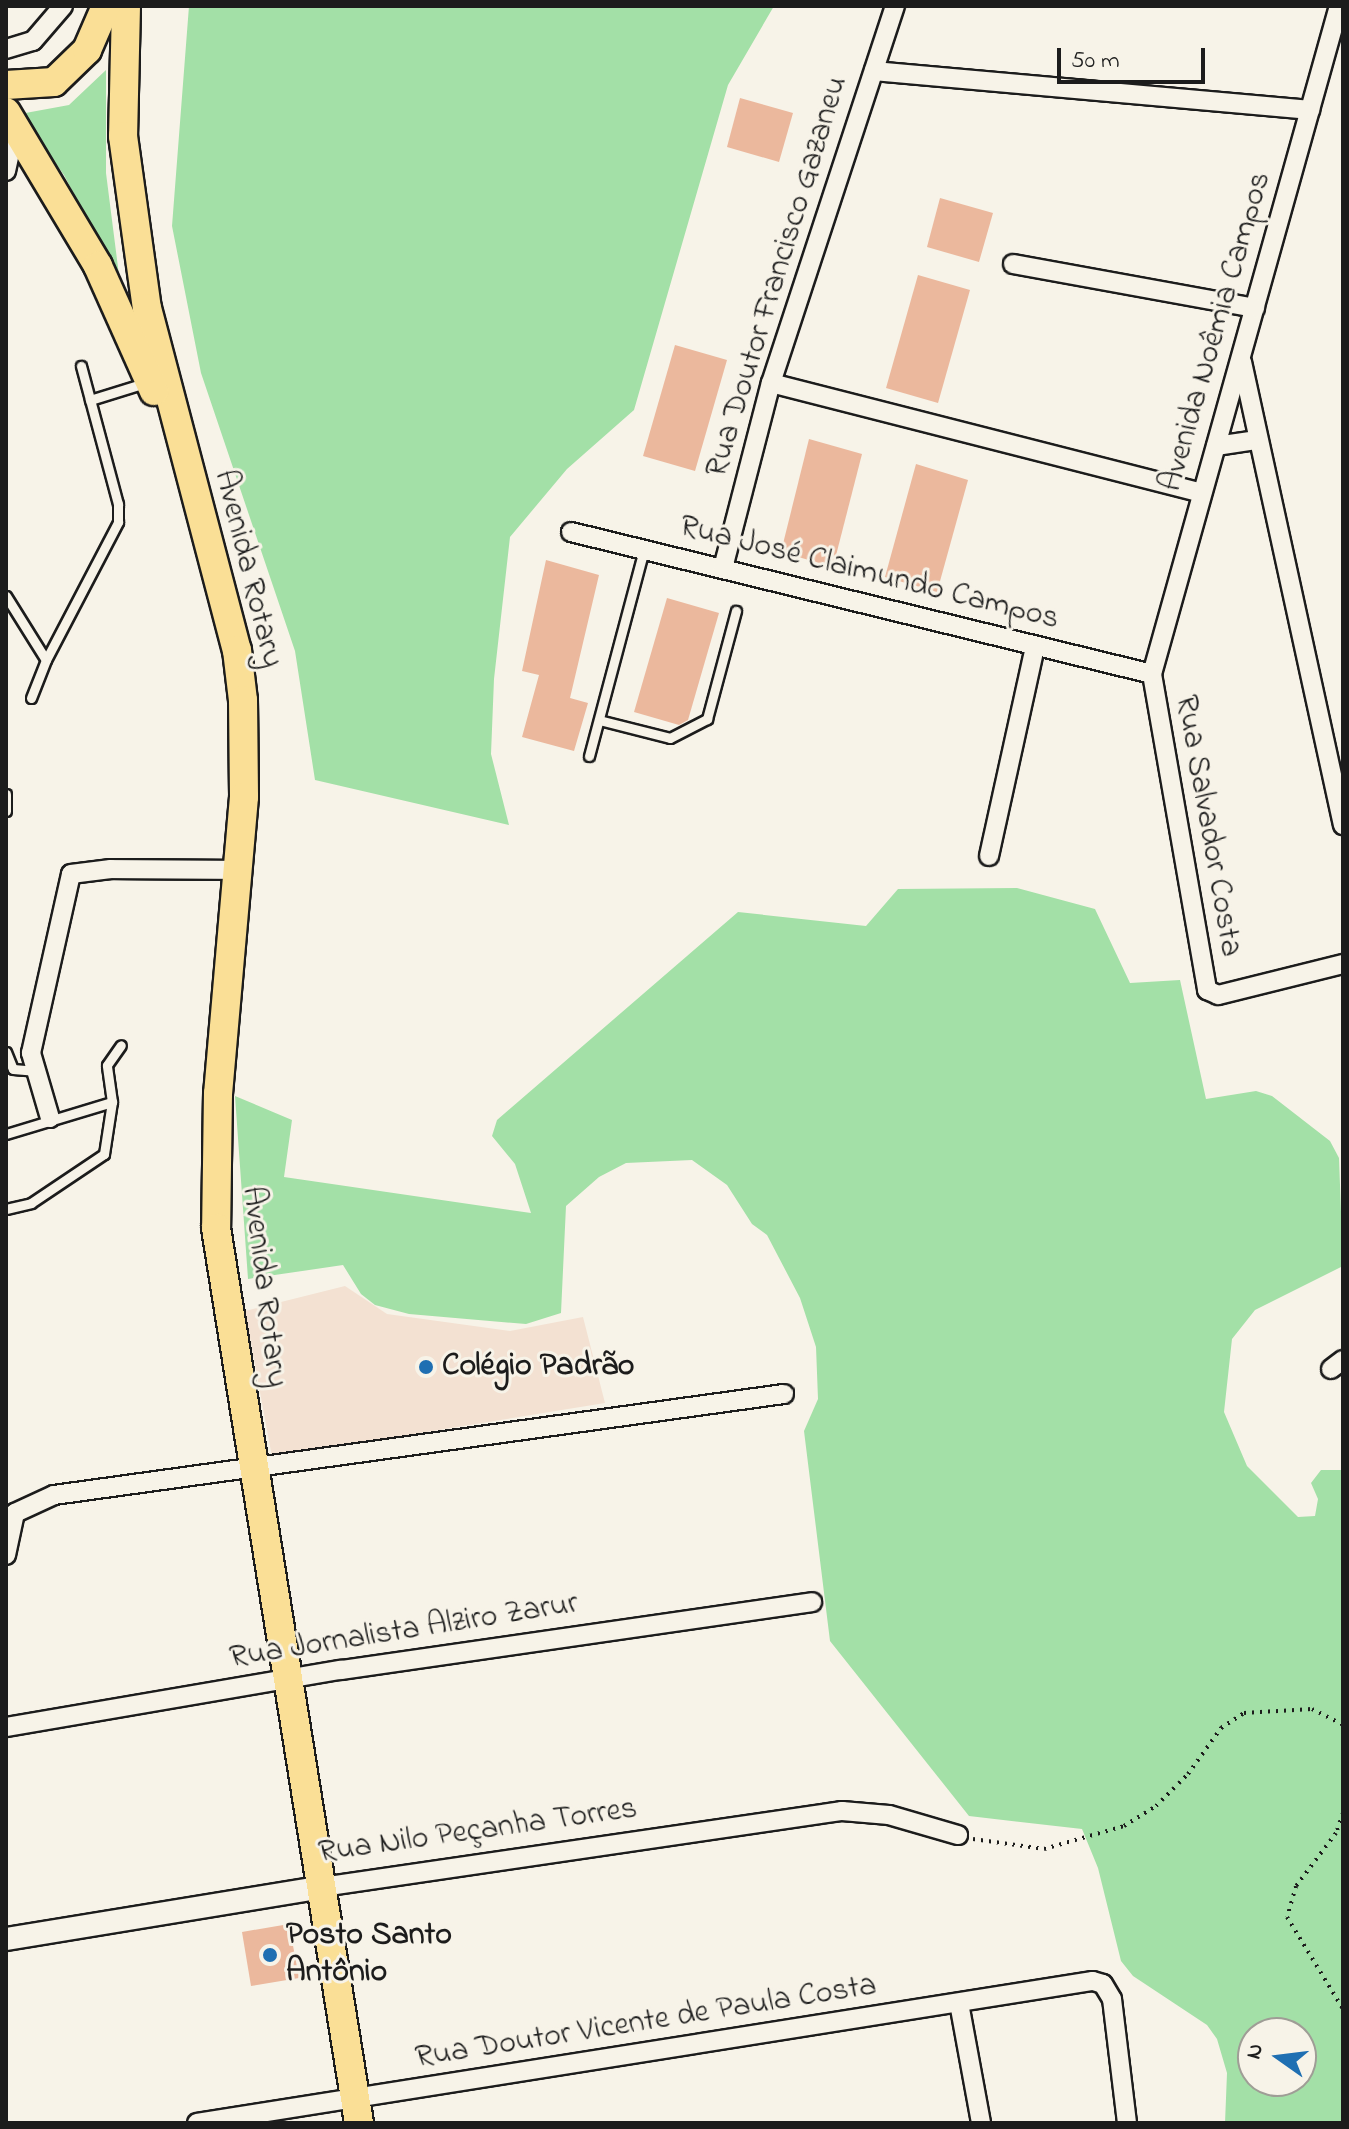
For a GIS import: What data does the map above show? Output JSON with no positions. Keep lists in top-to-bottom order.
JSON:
{
  "streets": {
    "main road": ["Avenida Rotary"],
    "street": [
      "Rua Doutor Francisco Gazaneu",
      "Avenida Noêmia Campos",
      "Rua José Claimundo Campos",
      "Rua Salvador Costa",
      "Rua Jornalista Alziro Zarur",
      "Rua Nilo Peçanha Torres",
      "Rua Doutor Vicente de Paula Costa"
    ]
  },
  "crossings": [
    ["Rua Doutor Francisco Gazaneu", "Rua José Claimundo Campos"],
    ["Avenida Noêmia Campos", "Rua José Claimundo Campos"],
    ["Avenida Noêmia Campos", "Rua Salvador Costa"],
    ["Avenida Rotary", "Rua Jornalista Alziro Zarur"],
    ["Avenida Rotary", "Rua Nilo Peçanha Torres"],
    ["Avenida Rotary", "Rua Doutor Vicente de Paula Costa"],
    ["Rua José Claimundo Campos", "Rua Salvador Costa"]
  ],
  "places": ["Colégio Padrão", "Posto Santo Antônio"],
  "scale_bar": "50 m",
  "north": "left"
}
